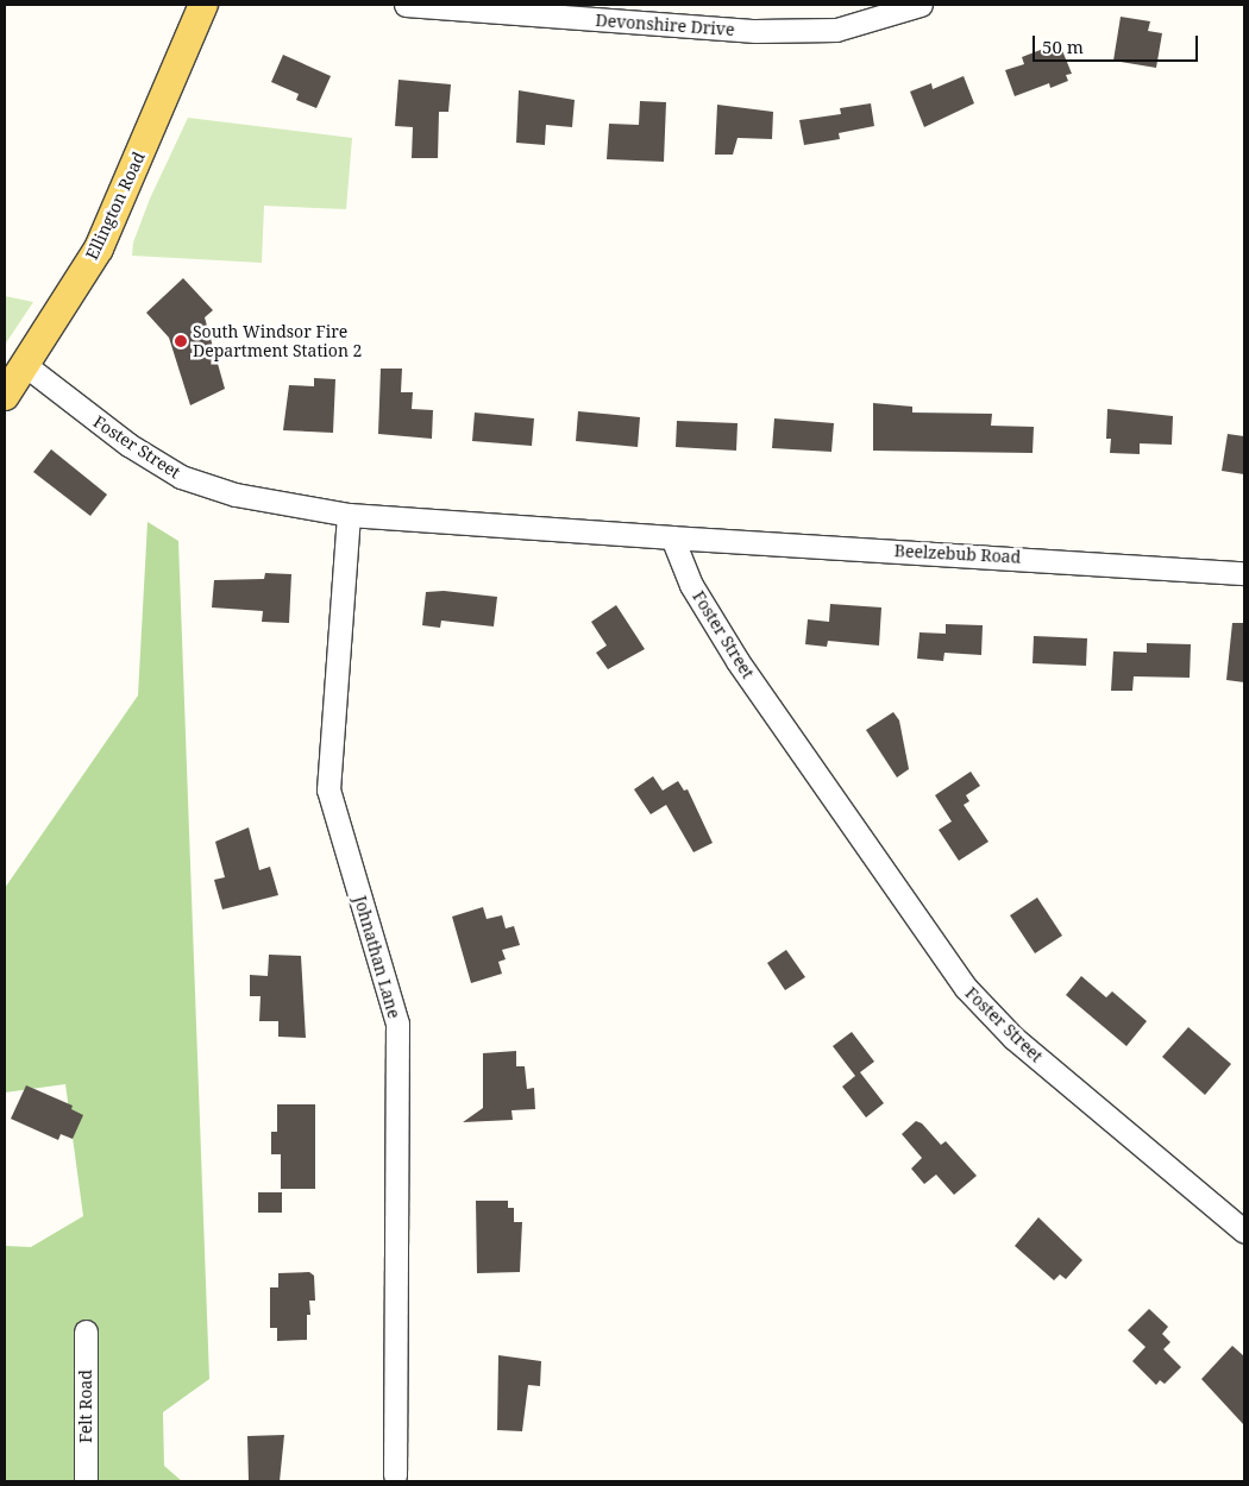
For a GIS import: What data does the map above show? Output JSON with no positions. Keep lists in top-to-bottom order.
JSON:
{
  "streets": {
    "main road": ["Ellington Road"],
    "street": [
      "Devonshire Drive",
      "Foster Street",
      "Beelzebub Road",
      "Johnathan Lane",
      "Felt Road"
    ]
  },
  "crossings": [
    ["Ellington Road", "Foster Street"],
    ["Foster Street", "Beelzebub Road"],
    ["Foster Street", "Johnathan Lane"]
  ],
  "places": ["South Windsor Fire Department Station 2"],
  "scale_bar": "50 m"
}
